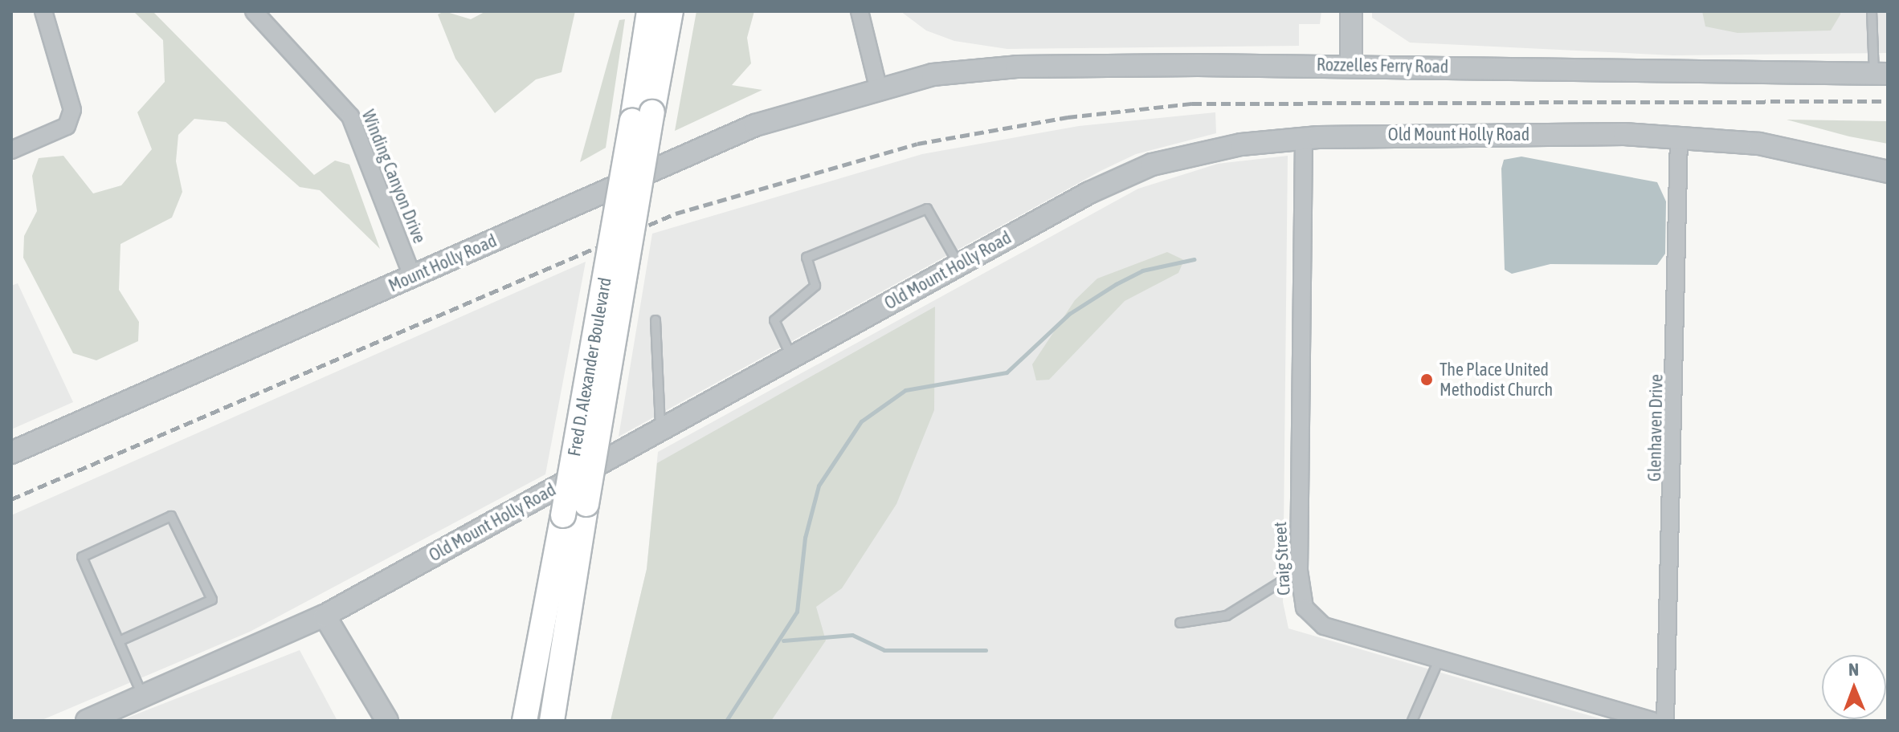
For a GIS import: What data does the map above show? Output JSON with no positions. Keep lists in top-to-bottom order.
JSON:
{
  "streets": {
    "main road": ["Fred D. Alexander Boulevard"],
    "street": [
      "Rozzelles Ferry Road",
      "Old Mount Holly Road",
      "Winding Canyon Drive",
      "Mount Holly Road",
      "Glenhaven Drive",
      "Craig Street"
    ]
  },
  "crossings": [
    ["Rozzelles Ferry Road", "Mount Holly Road"],
    ["Old Mount Holly Road", "Glenhaven Drive"],
    ["Old Mount Holly Road", "Craig Street"],
    ["Winding Canyon Drive", "Mount Holly Road"]
  ],
  "places": ["The Place United Methodist Church"],
  "north": "top"
}
